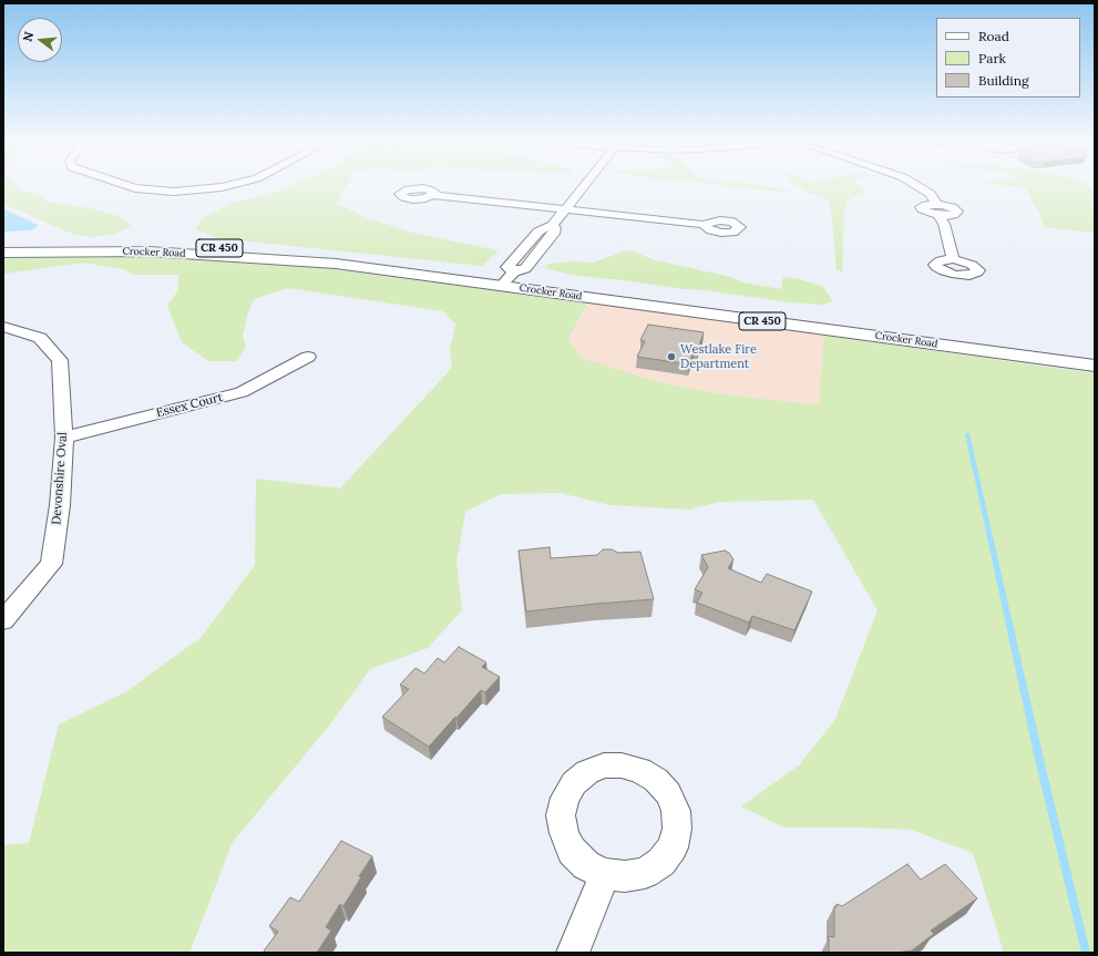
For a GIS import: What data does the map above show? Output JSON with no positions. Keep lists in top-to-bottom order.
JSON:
{
  "streets": {
    "main road": ["CR 450", "Crocker Road"],
    "street": ["Essex Court", "Devonshire Oval"]
  },
  "crossings": [
    ["Essex Court", "Devonshire Oval"]
  ],
  "places": ["Westlake Fire Department"],
  "legend": ["Road", "Park", "Building"],
  "north": "left"
}
